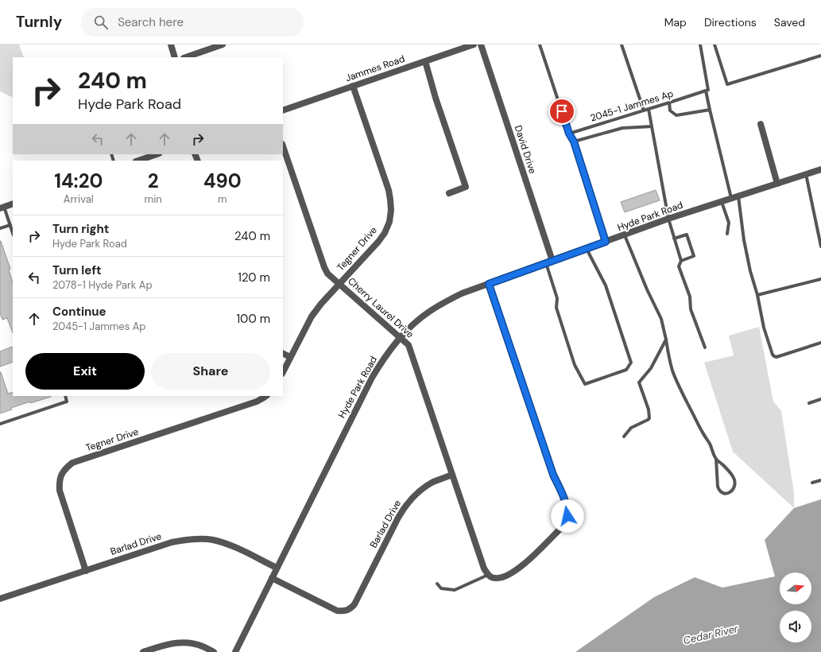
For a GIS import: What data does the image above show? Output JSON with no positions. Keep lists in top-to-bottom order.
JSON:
{
  "streets": {
    "street": [
      "Jammes Road",
      "David Drive",
      "Hyde Park Road",
      "Tegner Drive",
      "Cherry Laurel Drive",
      "Barlad Drive"
    ],
    "lane": ["2045-1 Jammes Ap"]
  },
  "crossings": [
    ["Jammes Road", "Tegner Drive"],
    ["David Drive", "Hyde Park Road"],
    ["Hyde Park Road", "Cherry Laurel Drive"],
    ["Hyde Park Road", "Barlad Drive"],
    ["Tegner Drive", "Cherry Laurel Drive"],
    ["Tegner Drive", "Barlad Drive"],
    ["Cherry Laurel Drive", "Barlad Drive"]
  ],
  "water": ["Cedar River"],
  "north": "right",
  "page": {
    "header": "Turnly",
    "search": "Search here",
    "nav": ["Map", "Directions", "Saved"],
    "turn": ["240 m", "Hyde Park Road"],
    "eta": [
      "14:20",
      "Arrival",
      "2",
      "min",
      "490",
      "m"
    ],
    "list": [
      {
        "name": "Turn right",
        "note": "Hyde Park Road",
        "value": "240 m"
      },
      {
        "name": "Turn left",
        "note": "2078-1 Hyde Park Ap",
        "value": "120 m"
      },
      {
        "name": "Continue",
        "note": "2045-1 Jammes Ap",
        "value": "100 m"
      }
    ],
    "buttons": ["Exit", "Share"]
  }
}
